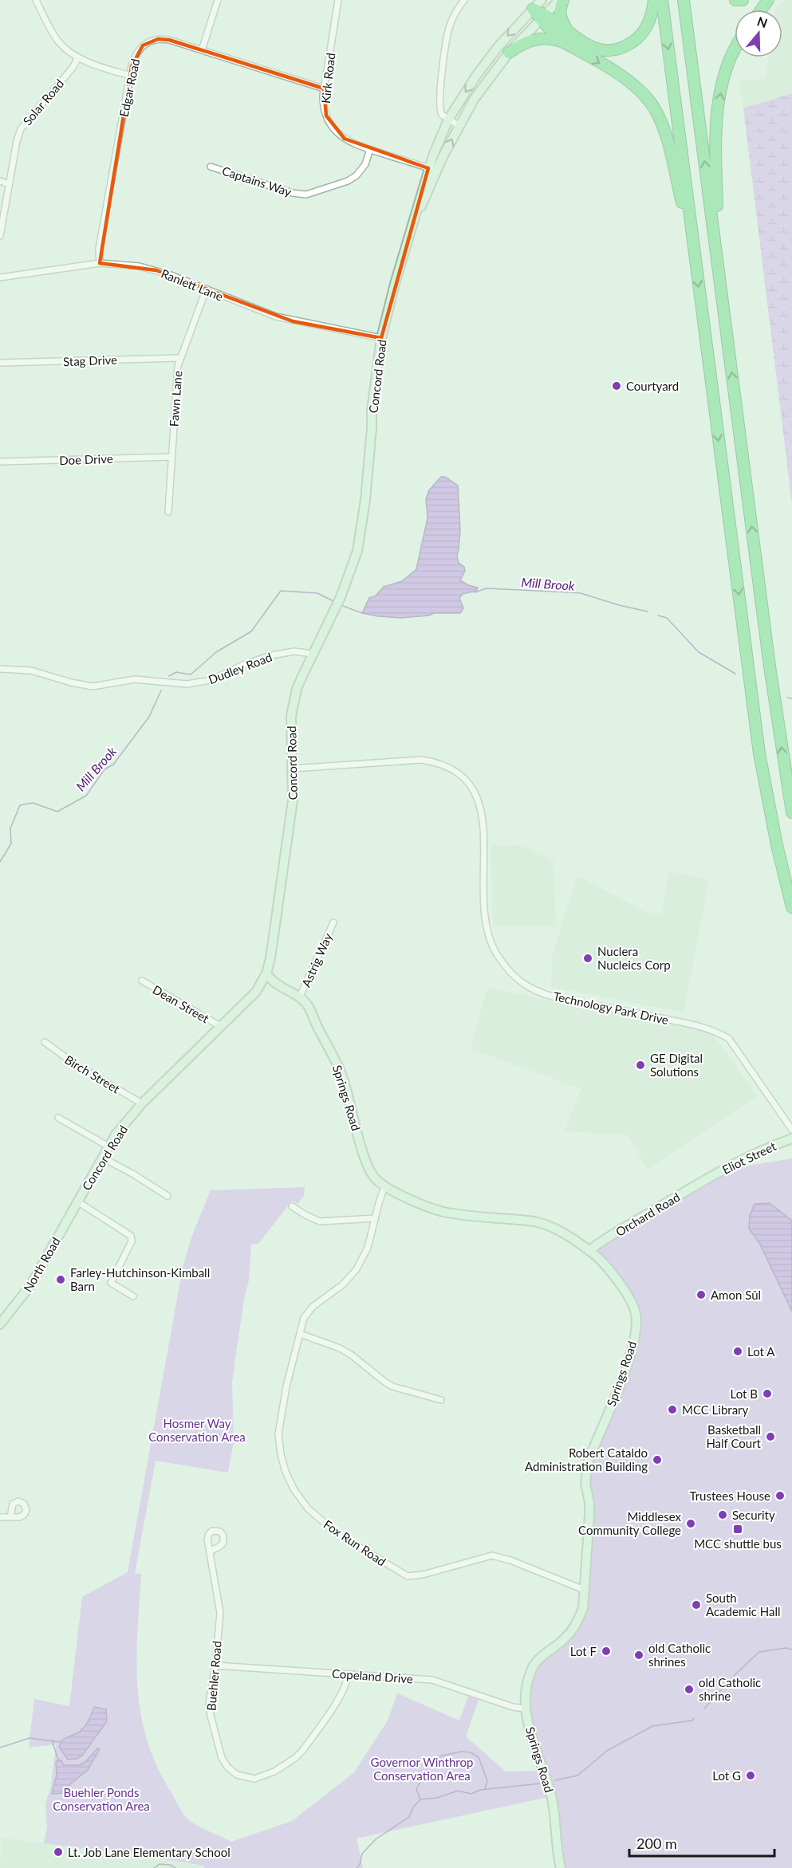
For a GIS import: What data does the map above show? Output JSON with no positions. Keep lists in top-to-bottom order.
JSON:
{
  "streets": {
    "main road": [
      "Concord Road",
      "Springs Road",
      "Eliot Street",
      "Orchard Road",
      "North Road"
    ],
    "street": [
      "Kirk Road",
      "Edgar Road",
      "Solar Road",
      "Captains Way",
      "Ranlett Lane",
      "Stag Drive",
      "Fawn Lane",
      "Doe Drive",
      "Dudley Road",
      "Astrig Way",
      "Dean Street",
      "Technology Park Drive",
      "Birch Street",
      "Fox Run Road",
      "Buehler Road",
      "Copeland Drive"
    ]
  },
  "crossings": [
    ["Kirk Road", "Edgar Road"],
    ["Kirk Road", "Captains Way"],
    ["Kirk Road", "Concord Road"],
    ["Edgar Road", "Ranlett Lane"],
    ["Ranlett Lane", "Concord Road"],
    ["Ranlett Lane", "Fawn Lane"],
    ["Stag Drive", "Fawn Lane"],
    ["Concord Road", "Dudley Road"],
    ["Concord Road", "Dean Street"],
    ["Concord Road", "Technology Park Drive"],
    ["Concord Road", "Birch Street"],
    ["Concord Road", "Springs Road"],
    ["Concord Road", "North Road"],
    ["Fawn Lane", "Doe Drive"],
    ["Astrig Way", "Springs Road"],
    ["Springs Road", "Orchard Road"],
    ["Springs Road", "Fox Run Road"],
    ["Springs Road", "Copeland Drive"],
    ["Eliot Street", "Orchard Road"],
    ["Buehler Road", "Copeland Drive"]
  ],
  "water": ["Mill Brook"],
  "parks": ["Hosmer Way Conservation Area", "Governor Winthrop Conservation Area", "Buehler Ponds Conservation Area"],
  "places": {
    "other": [
      "Courtyard",
      "Nuclera Nucleics Corp",
      "GE Digital Solutions",
      "Farley-Hutchinson-Kimball Barn",
      "Amon Sûl",
      "Lot A",
      "Lot B",
      "MCC Library",
      "Basketball Half Court",
      "Robert Cataldo Administration Building",
      "Trustees House",
      "Security",
      "Middlesex Community College",
      "South Academic Hall",
      "Lot F",
      "old Catholic shrines",
      "old Catholic shrine",
      "Lot G",
      "Lt. Job Lane Elementary School"
    ],
    "transit": ["MCC shuttle bus"]
  },
  "scale_bar": "200 m",
  "north": "top"
}
